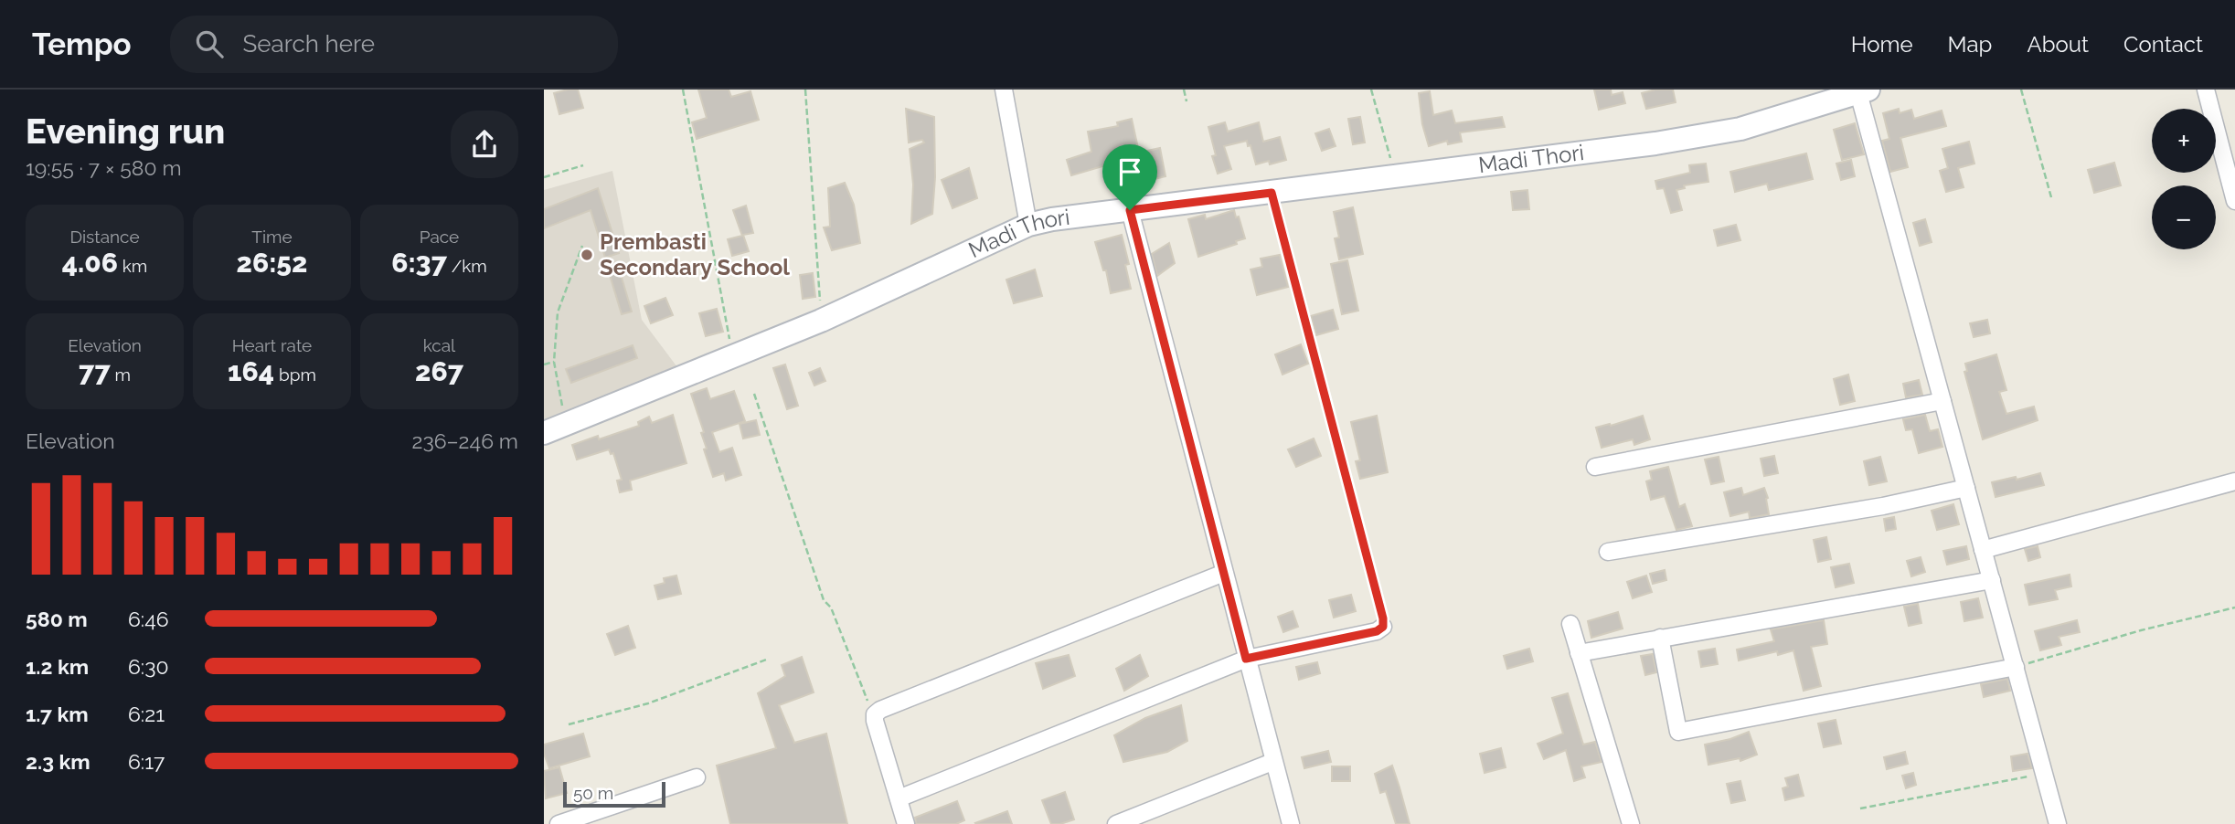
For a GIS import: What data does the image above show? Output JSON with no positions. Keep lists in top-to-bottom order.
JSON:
{
  "streets": {
    "main road": ["Madi Thori"]
  },
  "places": ["Prembasti Secondary School"],
  "scale_bar": "50 m",
  "page": {
    "header": "Tempo",
    "search": "Search here",
    "nav": [
      "Home",
      "Map",
      "About",
      "Contact"
    ],
    "heading": ["Evening run", "19:55 · 7 × 580 m"],
    "map_buttons": ["+", "−"],
    "stats": [
      ["Distance", "4.06 km"],
      ["Time", "26:52"],
      ["Pace", "6:37 /km"],
      ["Elevation", "77 m"],
      ["Heart rate", "164 bpm"],
      ["kcal", "267"]
    ],
    "chart": ["Elevation", "236–246 m"],
    "list": [
      {
        "name": "580 m",
        "note": "6:46"
      },
      {
        "name": "1.2 km",
        "note": "6:30"
      },
      {
        "name": "1.7 km",
        "note": "6:21"
      },
      {
        "name": "2.3 km",
        "note": "6:17"
      }
    ],
    "scale": "50 m"
  }
}
